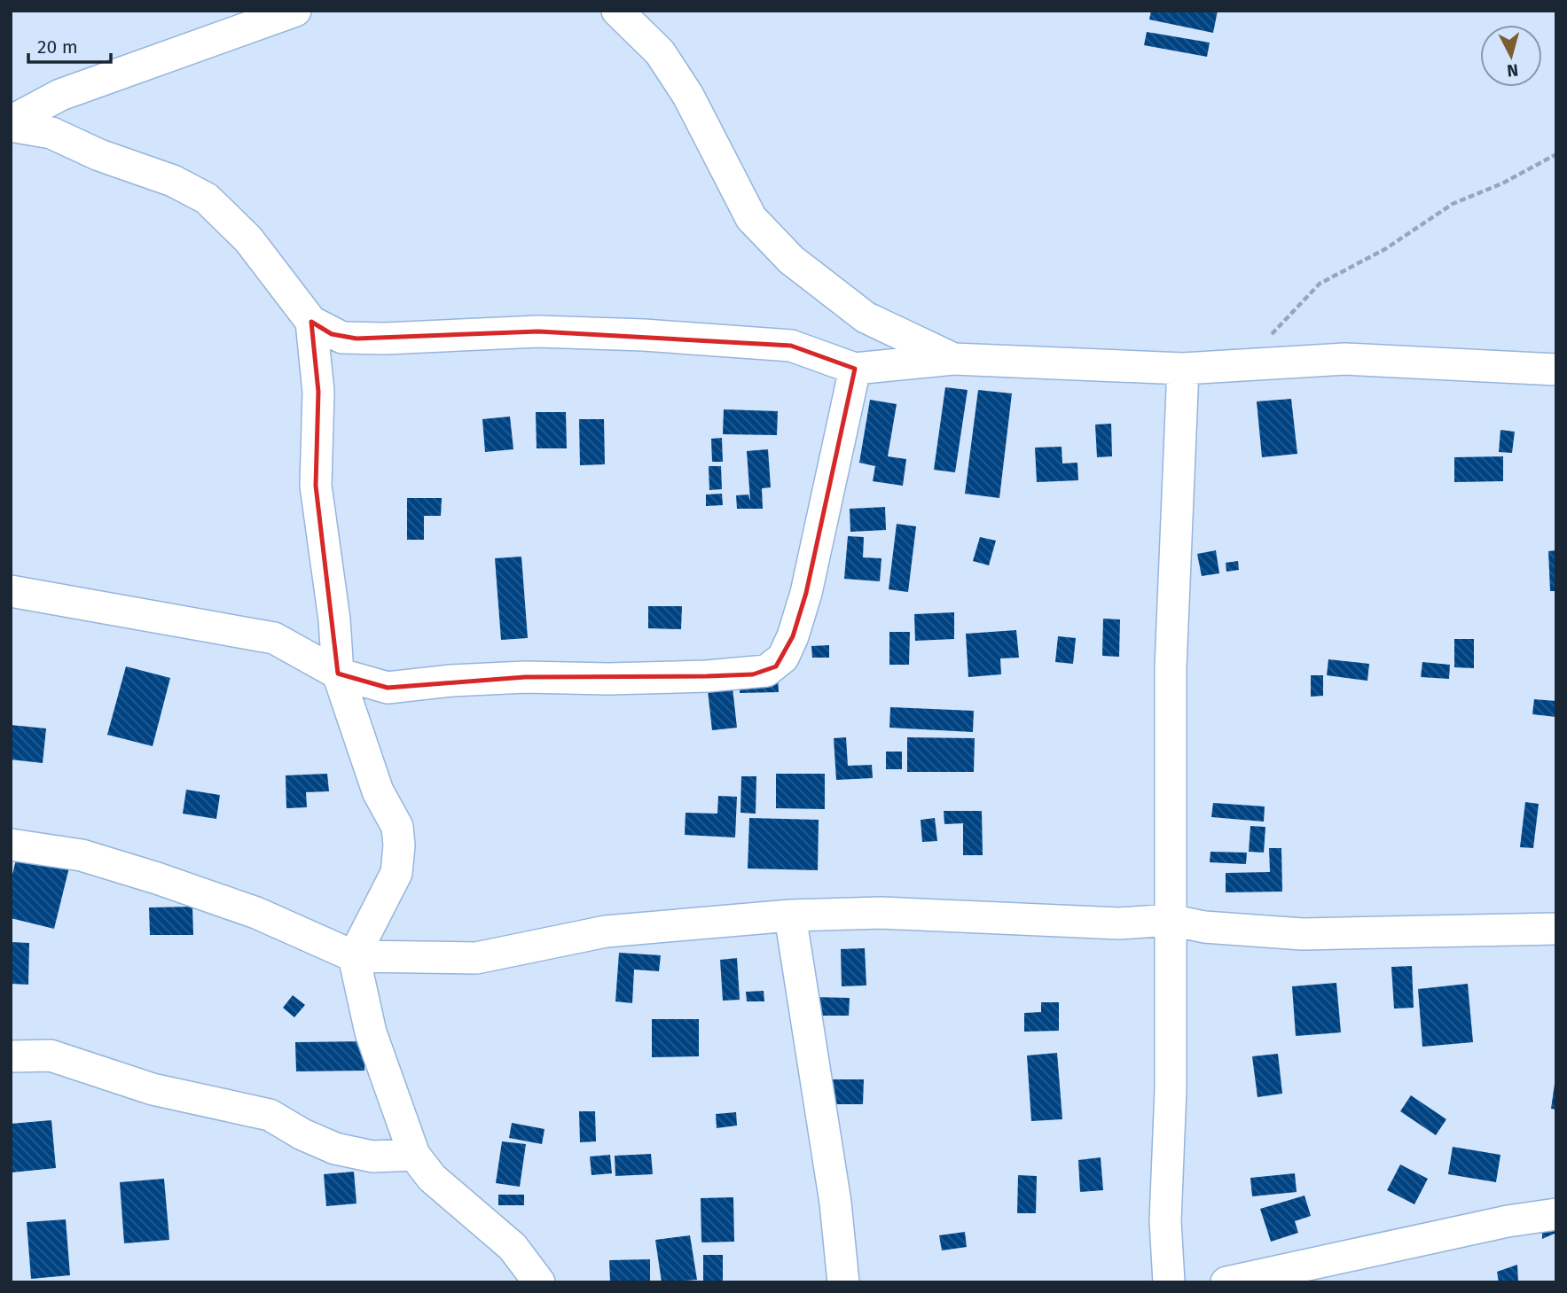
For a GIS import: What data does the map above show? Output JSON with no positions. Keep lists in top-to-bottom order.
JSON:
{
  "scale_bar": "20 m",
  "north": "bottom"
}
